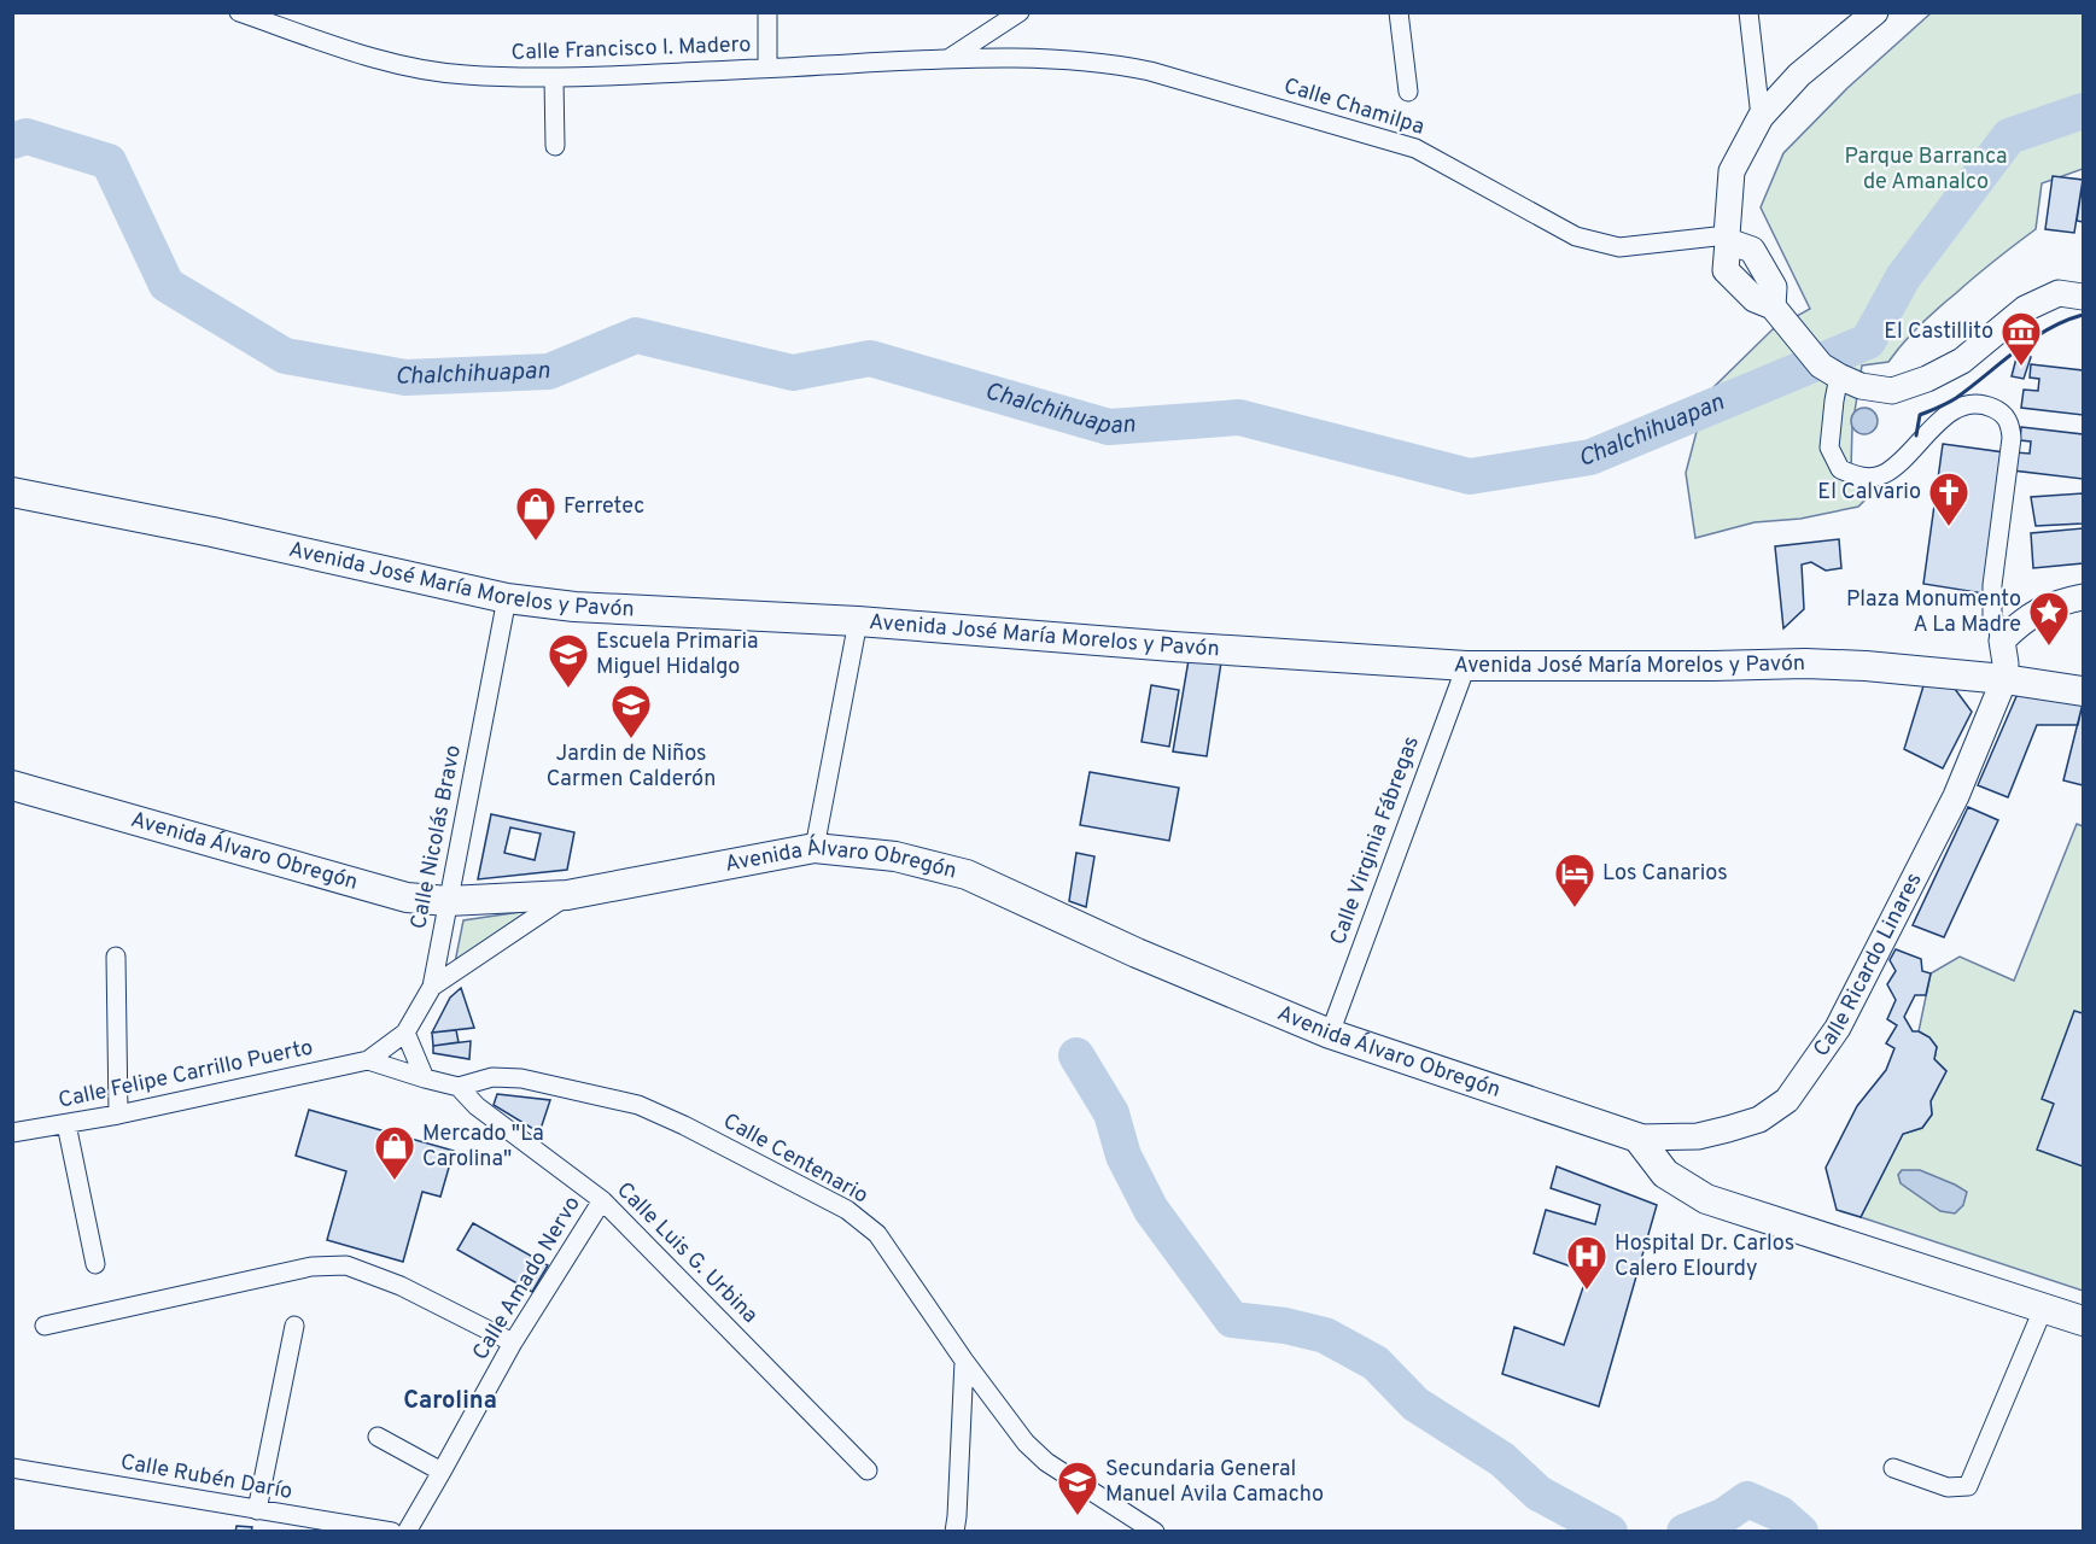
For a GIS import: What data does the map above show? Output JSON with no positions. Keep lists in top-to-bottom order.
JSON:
{
  "streets": {
    "main road": ["Avenida José María Morelos y Pavón", "Avenida Álvaro Obregón"],
    "street": [
      "Calle Francisco I. Madero",
      "Calle Chamilpa",
      "Calle Nicolás Bravo",
      "Calle Virginia Fábregas",
      "Calle Ricardo Linares",
      "Calle Felipe Carrillo Puerto",
      "Calle Centenario",
      "Calle Luis G. Urbina",
      "Calle Amado Nervo",
      "Calle Rubén Darío"
    ]
  },
  "crossings": [
    ["Calle Francisco I. Madero", "Calle Chamilpa"],
    ["Avenida José María Morelos y Pavón", "Calle Nicolás Bravo"],
    ["Avenida José María Morelos y Pavón", "Calle Virginia Fábregas"],
    ["Avenida José María Morelos y Pavón", "Calle Ricardo Linares"],
    ["Calle Nicolás Bravo", "Avenida Álvaro Obregón"],
    ["Calle Nicolás Bravo", "Calle Felipe Carrillo Puerto"],
    ["Calle Virginia Fábregas", "Avenida Álvaro Obregón"],
    ["Avenida Álvaro Obregón", "Calle Ricardo Linares"],
    ["Calle Centenario", "Calle Luis G. Urbina"],
    ["Calle Luis G. Urbina", "Calle Amado Nervo"]
  ],
  "districts": ["Carolina"],
  "water": ["Chalchihuapan"],
  "parks": ["Parque Barranca de Amanalco"],
  "places": {
    "museum": ["El Castillito"],
    "church": ["El Calvario"],
    "shop": ["Ferretec", "Mercado \"La Carolina\""],
    "place": ["Plaza Monumento A La Madre"],
    "school or university": ["Escuela Primaria Miguel Hidalgo", "Jardin de Niños Carmen Calderón", "Secundaria General Manuel Avila Camacho"],
    "hotel": ["Los Canarios"],
    "hospital": ["Hospital Dr. Carlos Calero Elourdy"]
  }
}
